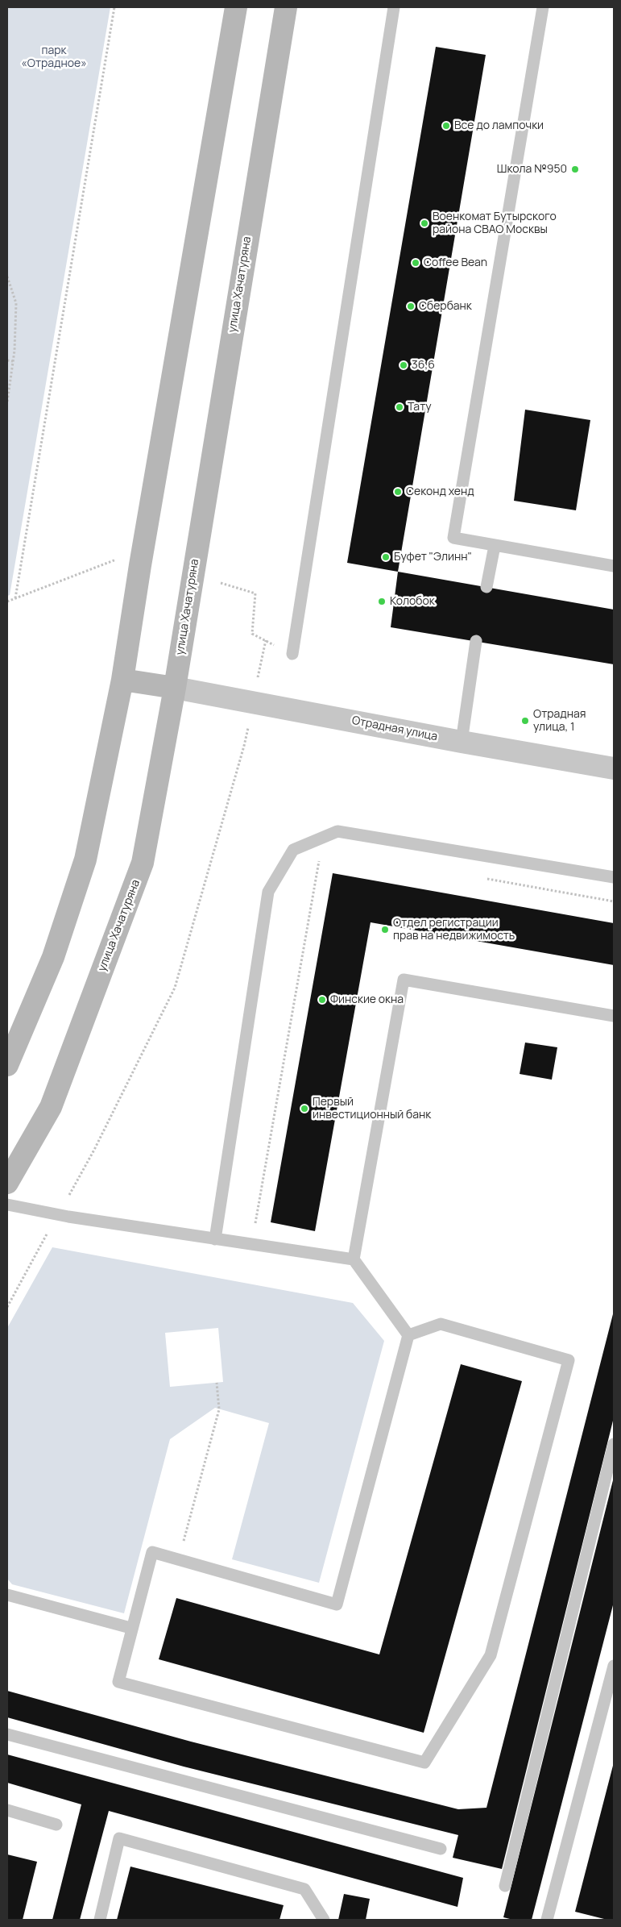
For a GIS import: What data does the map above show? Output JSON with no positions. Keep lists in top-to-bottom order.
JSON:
{
  "streets": {
    "main road": ["улица Хачатуряна"],
    "street": ["Отрадная улица"]
  },
  "crossings": [
    ["улица Хачатуряна", "Отрадная улица"]
  ],
  "parks": ["парк «Отрадное»"],
  "places": [
    "Все до лампочки",
    "Школа №950",
    "Военкомат Бутырского района СВАО Москвы",
    "Coffee Bean",
    "Сбербанк",
    "36,6",
    "Тату",
    "Секонд хенд",
    "Буфет \"Элинн\"",
    "Колобок",
    "Отрадная улица, 1",
    "Отдел регистрации прав на недвижимость",
    "Финские окна",
    "Первый инвестиционный банк"
  ]
}
